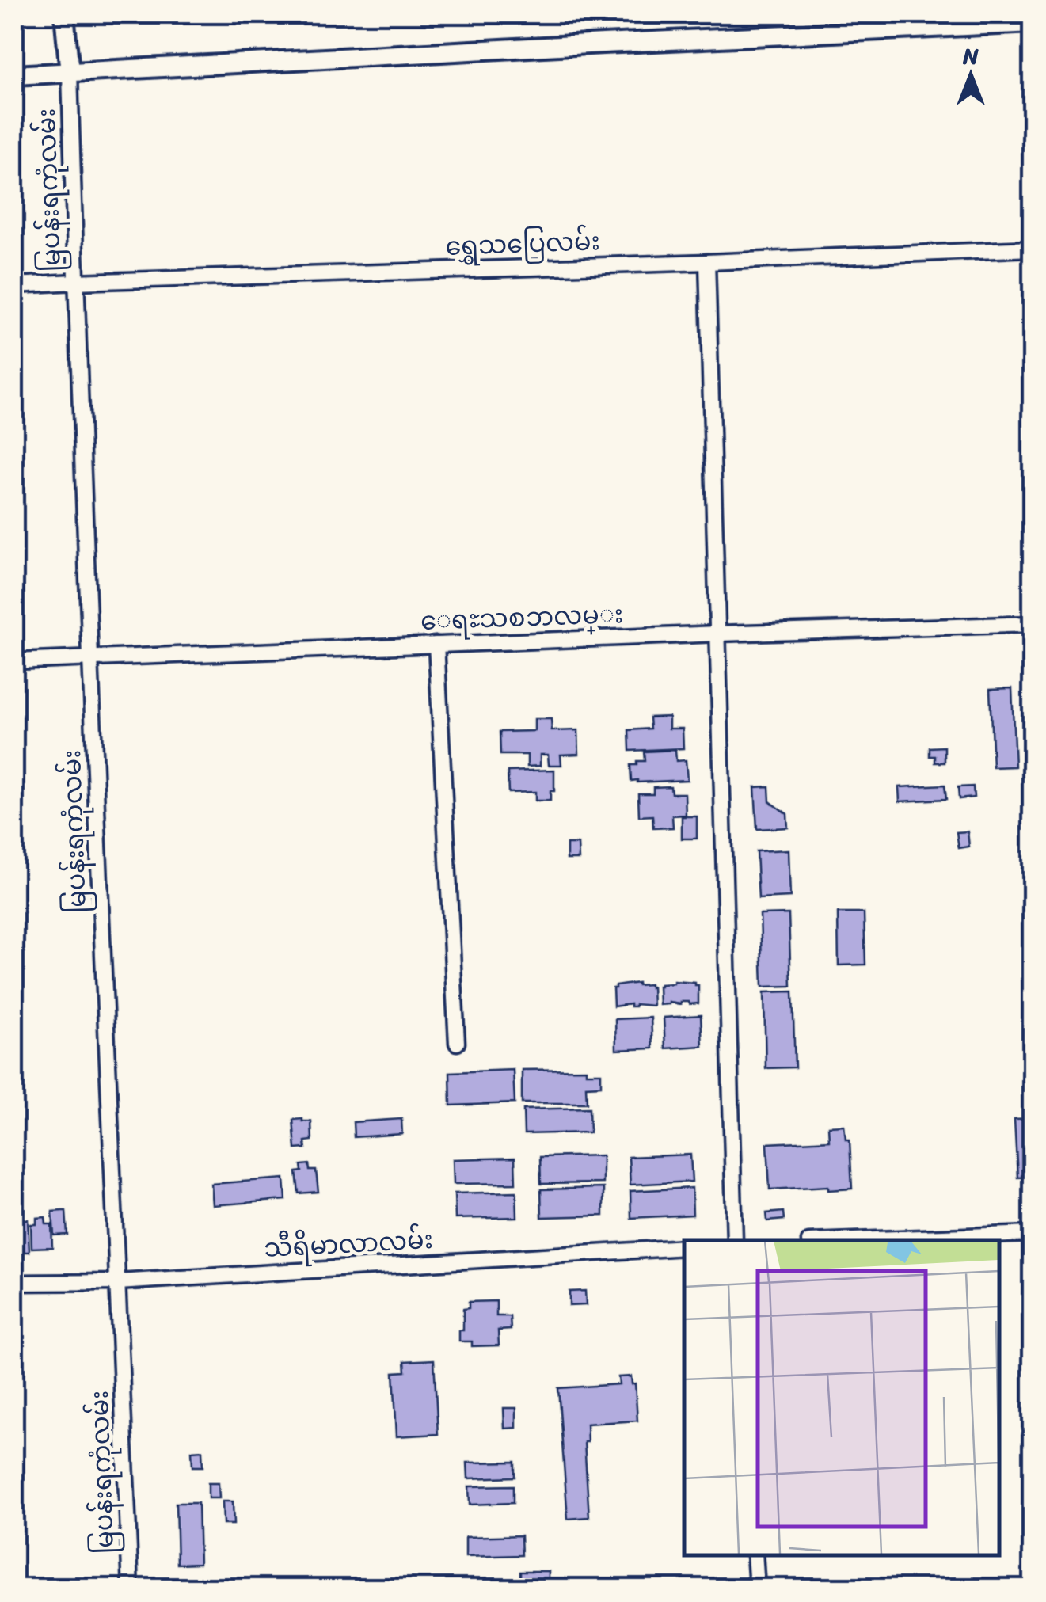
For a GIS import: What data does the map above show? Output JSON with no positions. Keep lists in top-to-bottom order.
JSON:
{
  "streets": {
    "street": [
      "မြပန်းရကုံလမ်း",
      "ရွှေသပြေလမ်း",
      "ေရႊသစၥာလမ္း",
      "သီရိမာလာလမ်း"
    ]
  },
  "crossings": [
    ["မြပန်းရကုံလမ်း", "ရွှေသပြေလမ်း"],
    ["မြပန်းရကုံလမ်း", "ေရႊသစၥာလမ္း"],
    ["မြပန်းရကုံလမ်း", "သီရိမာလာလမ်း"]
  ],
  "north": "top"
}
